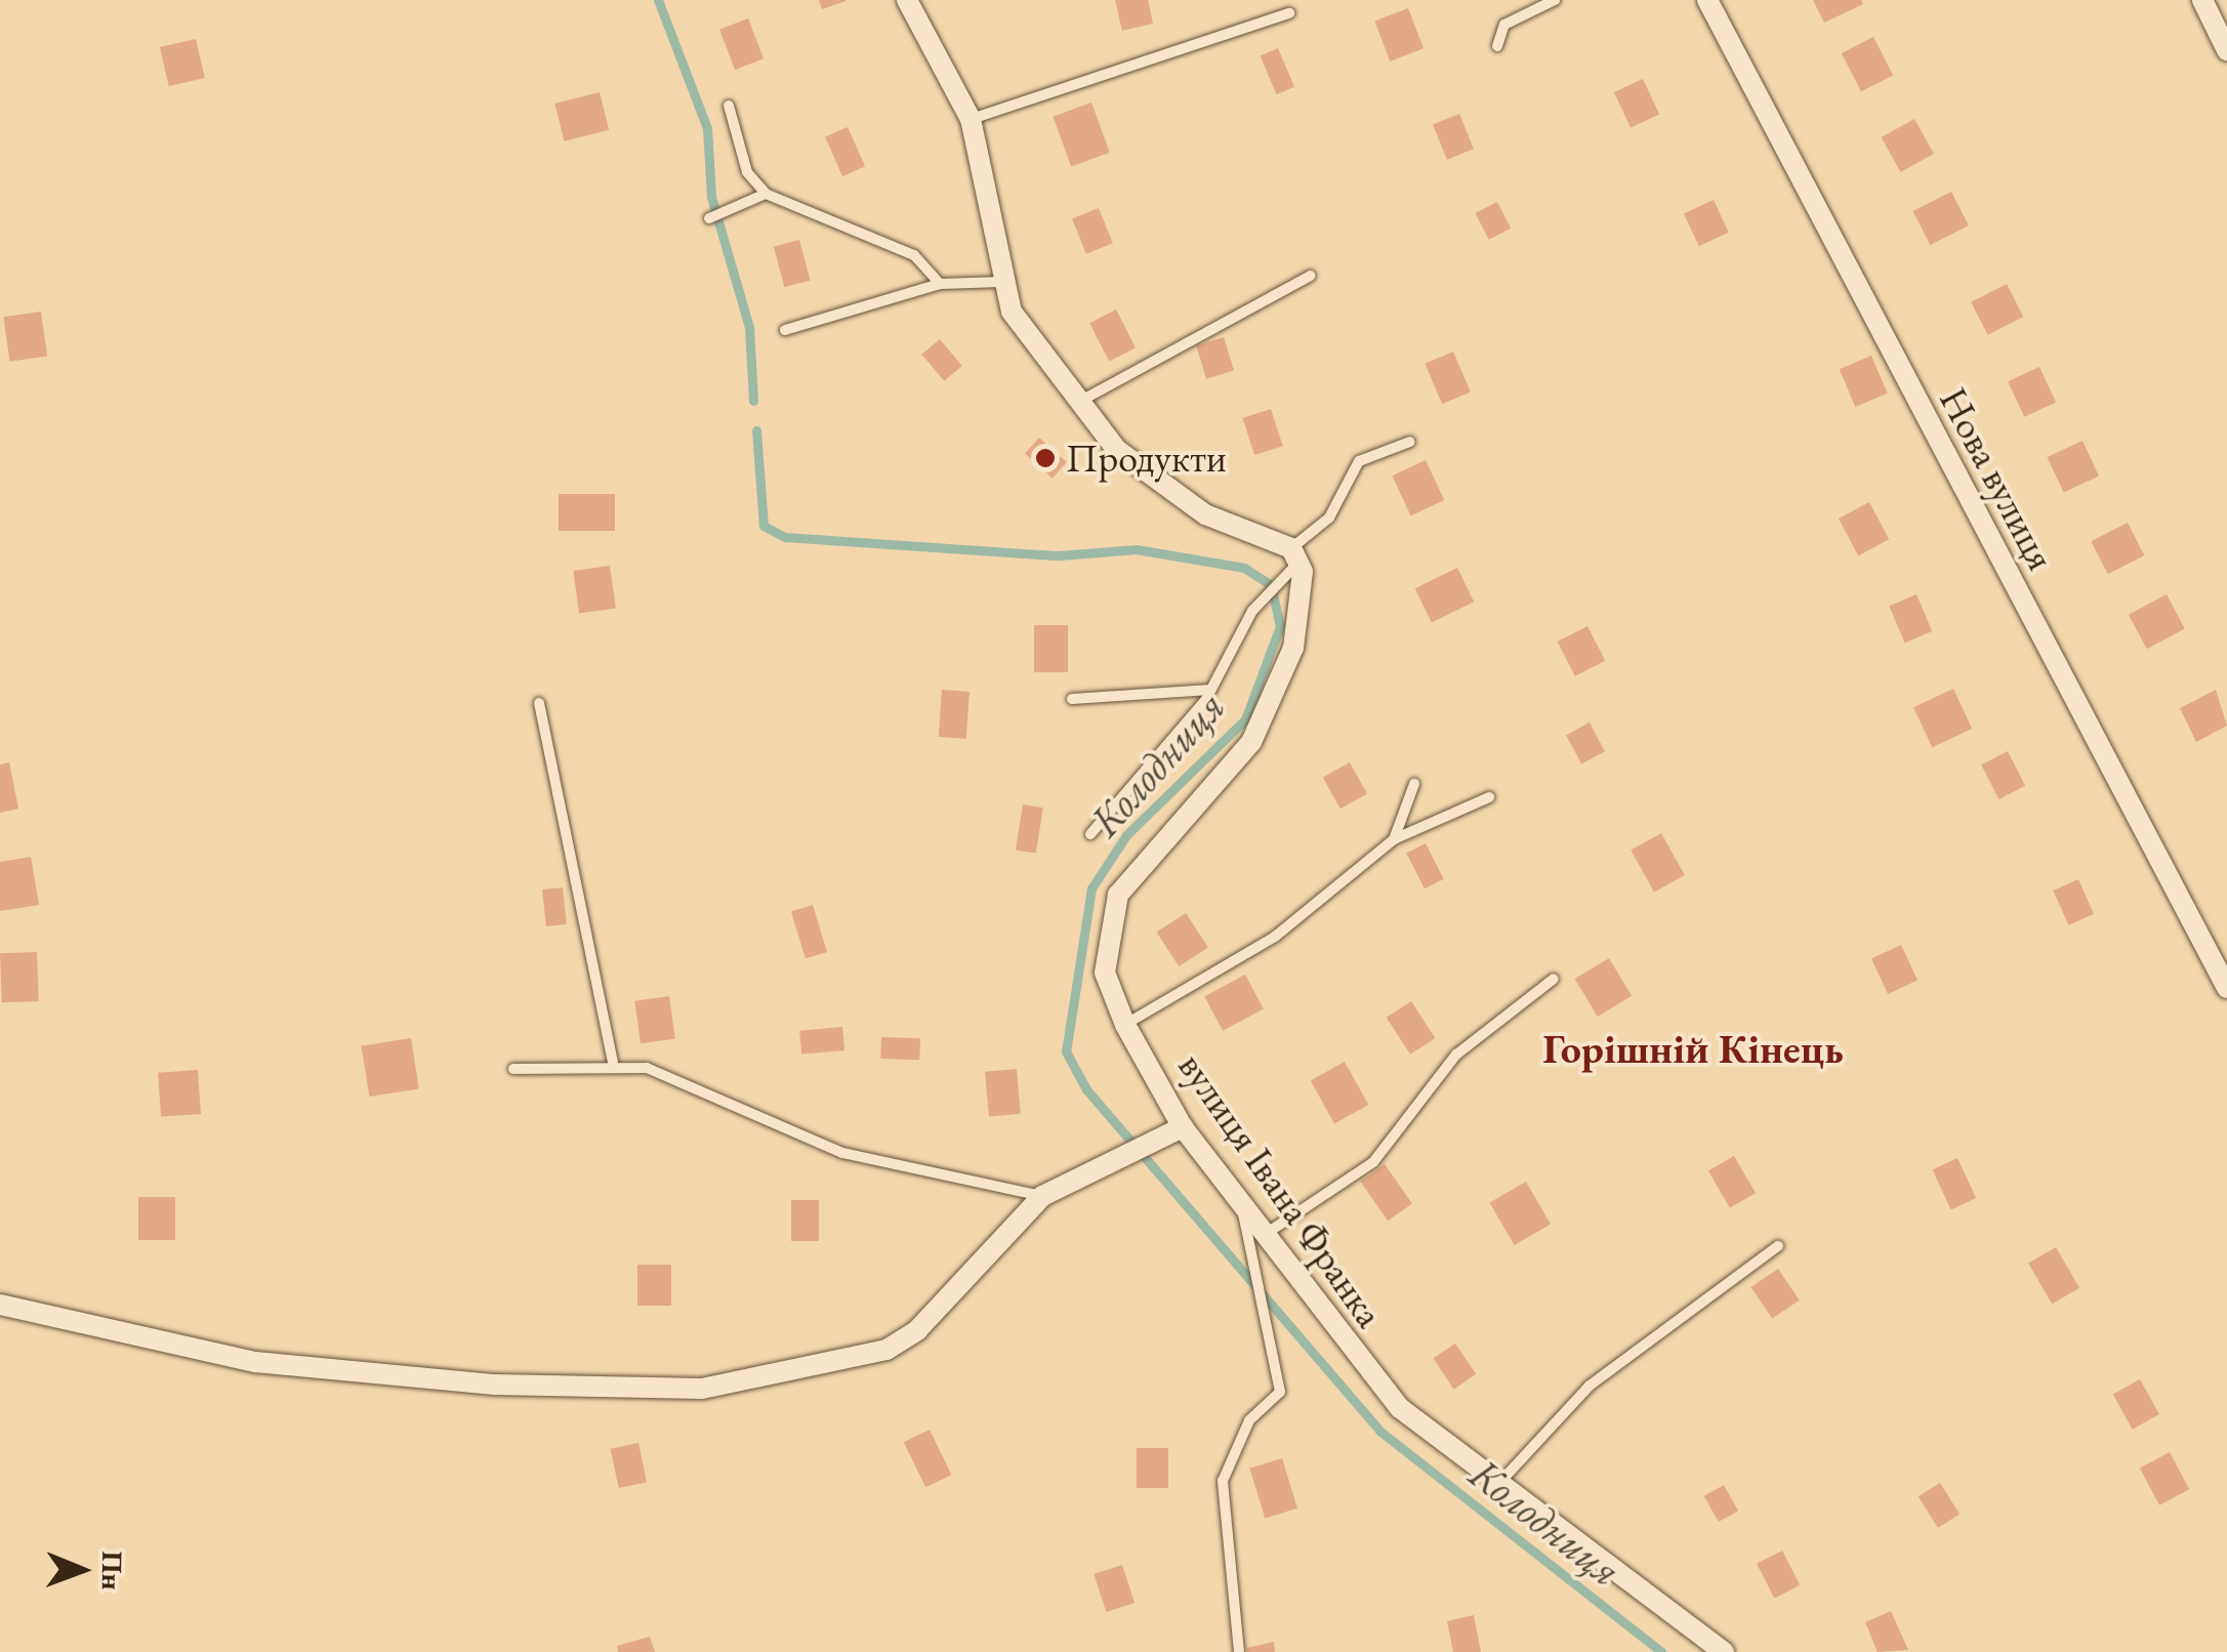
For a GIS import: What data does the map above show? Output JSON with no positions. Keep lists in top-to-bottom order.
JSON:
{
  "streets": {
    "street": ["Нова вулиця", "вулиця Івана Франка"]
  },
  "districts": ["Горішній Кінець"],
  "water": ["Колодниця"],
  "places": ["Продукти"],
  "north": "right"
}
